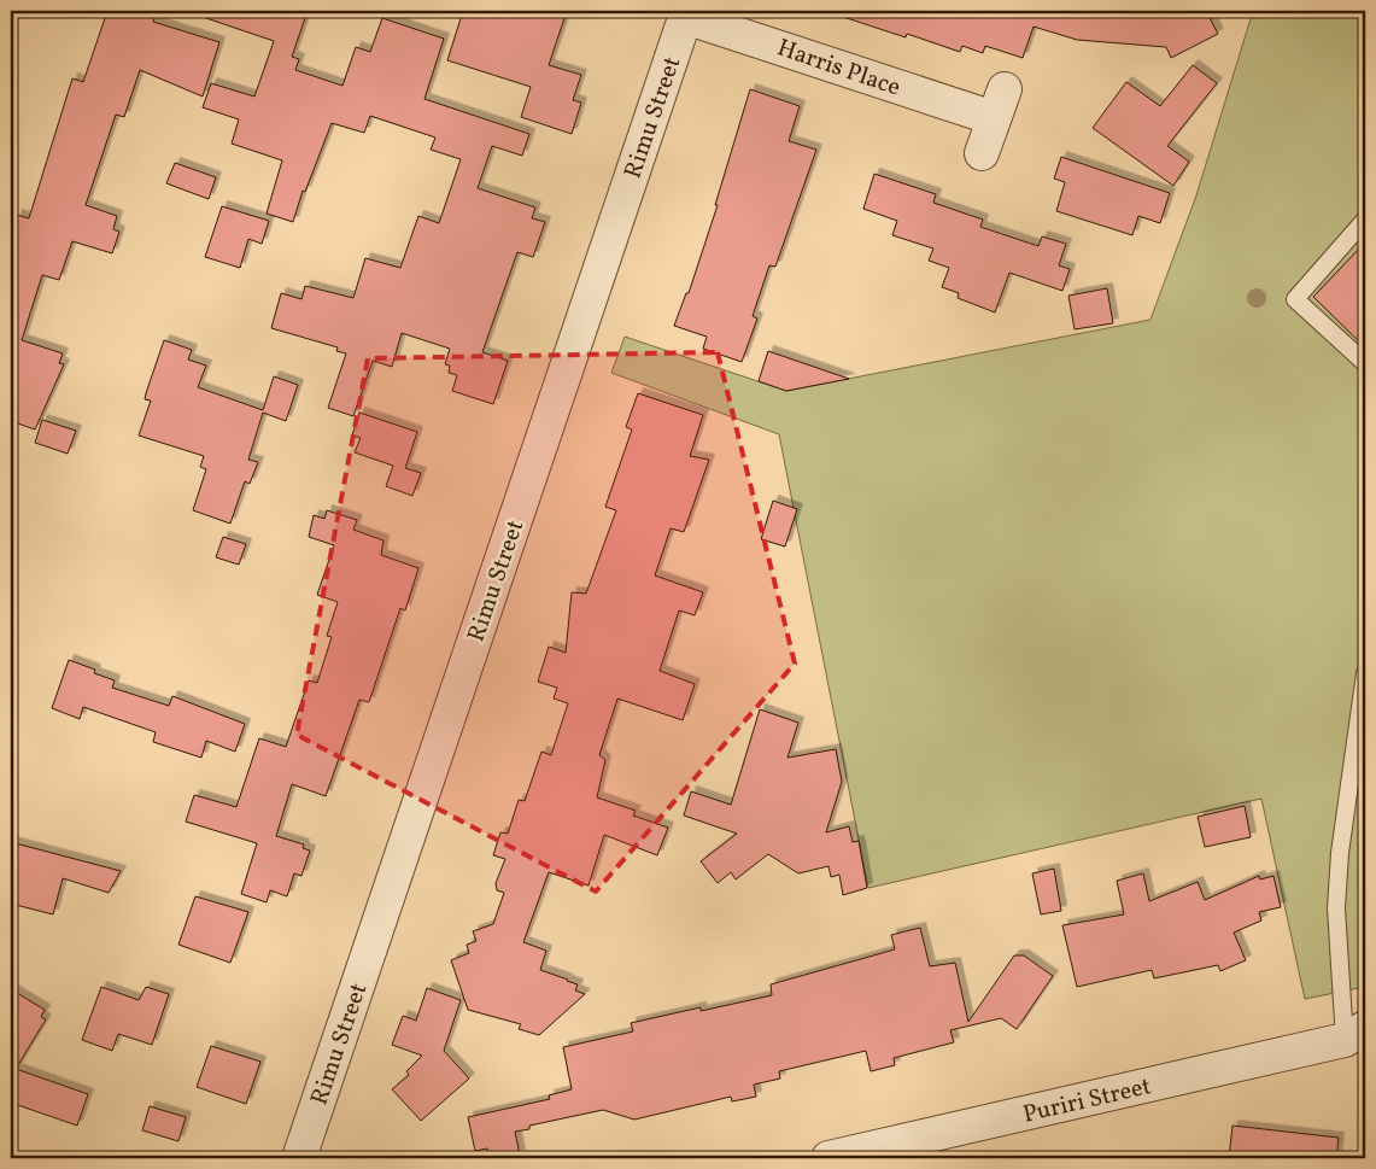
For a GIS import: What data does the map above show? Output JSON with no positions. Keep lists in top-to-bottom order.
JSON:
{
  "streets": {
    "street": ["Harris Place", "Rimu Street", "Puriri Street"]
  },
  "crossings": [
    ["Harris Place", "Rimu Street"]
  ]
}
